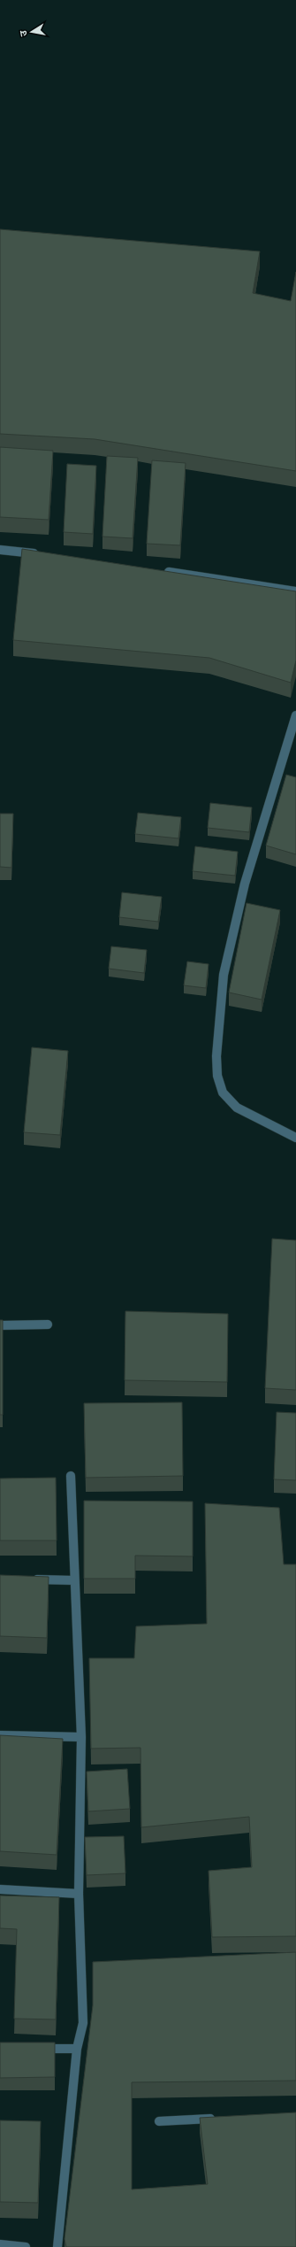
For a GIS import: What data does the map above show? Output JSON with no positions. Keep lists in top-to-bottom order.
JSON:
{
  "north": "left"
}
